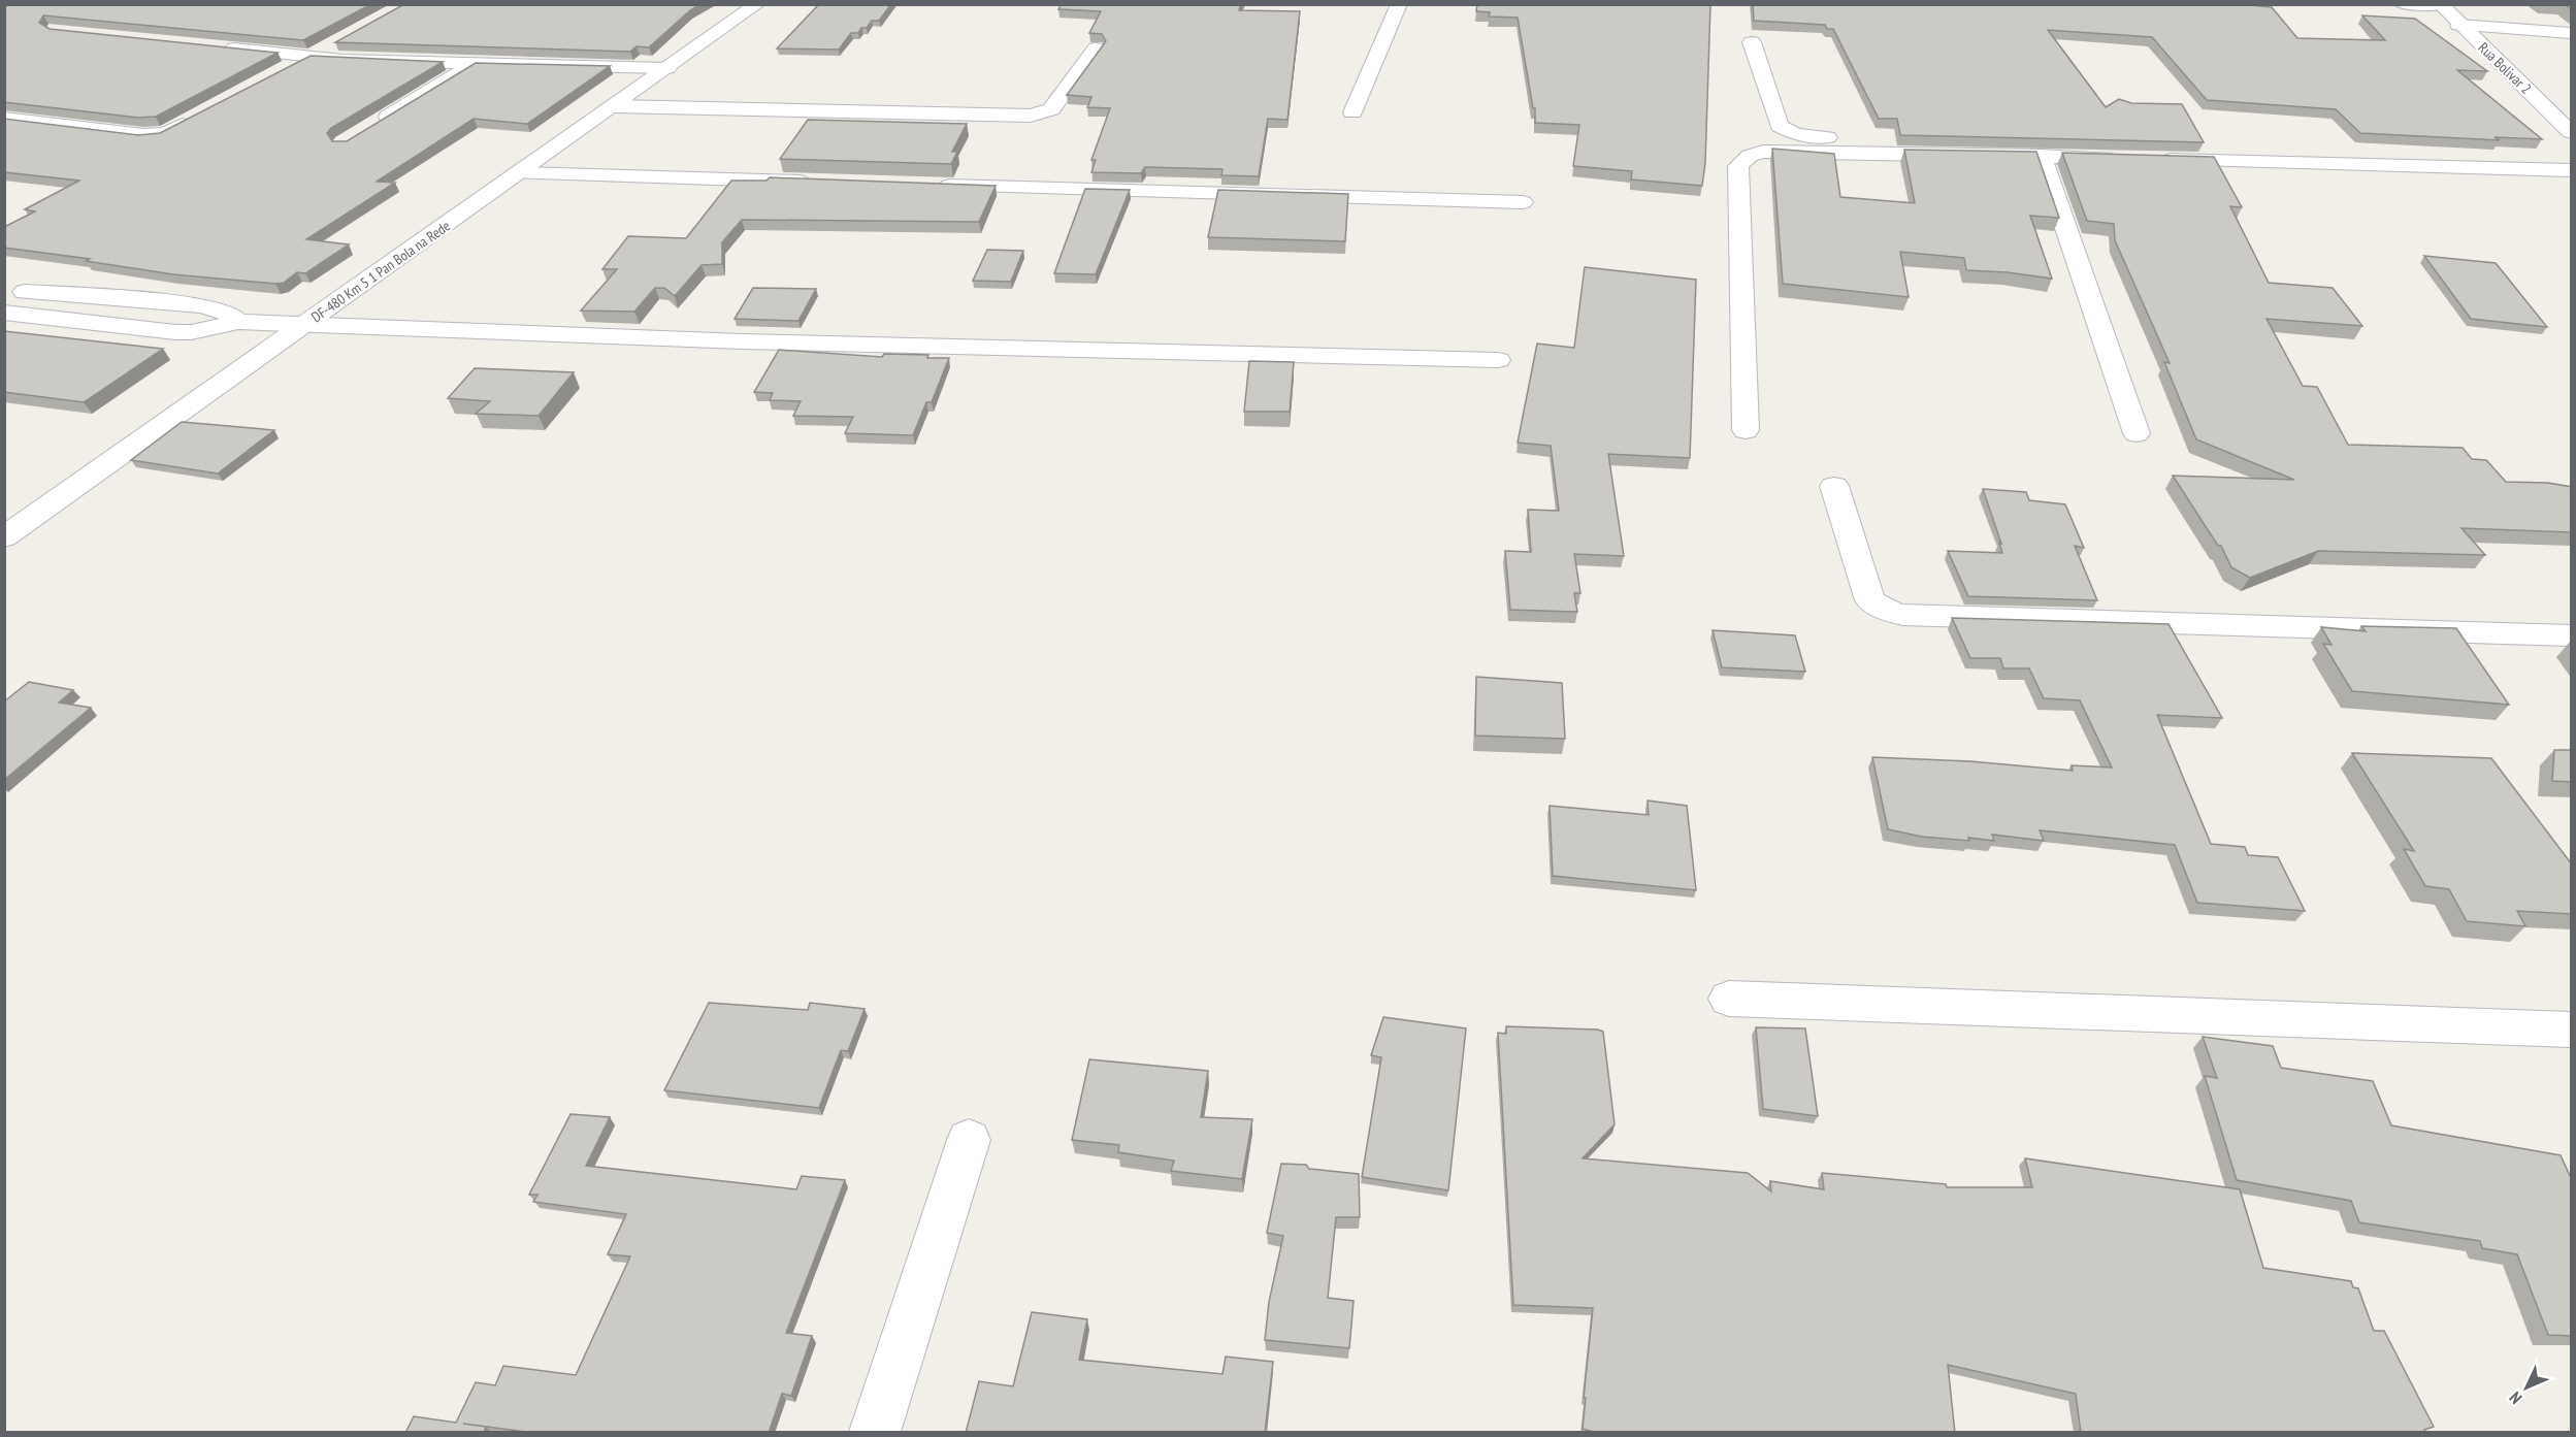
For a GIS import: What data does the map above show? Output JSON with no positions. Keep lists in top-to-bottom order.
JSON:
{
  "streets": {
    "street": ["Rua Bolivar 2", "DF-480 Km 5 1 Pan Bola na Rede"]
  },
  "north": "bottom left"
}
